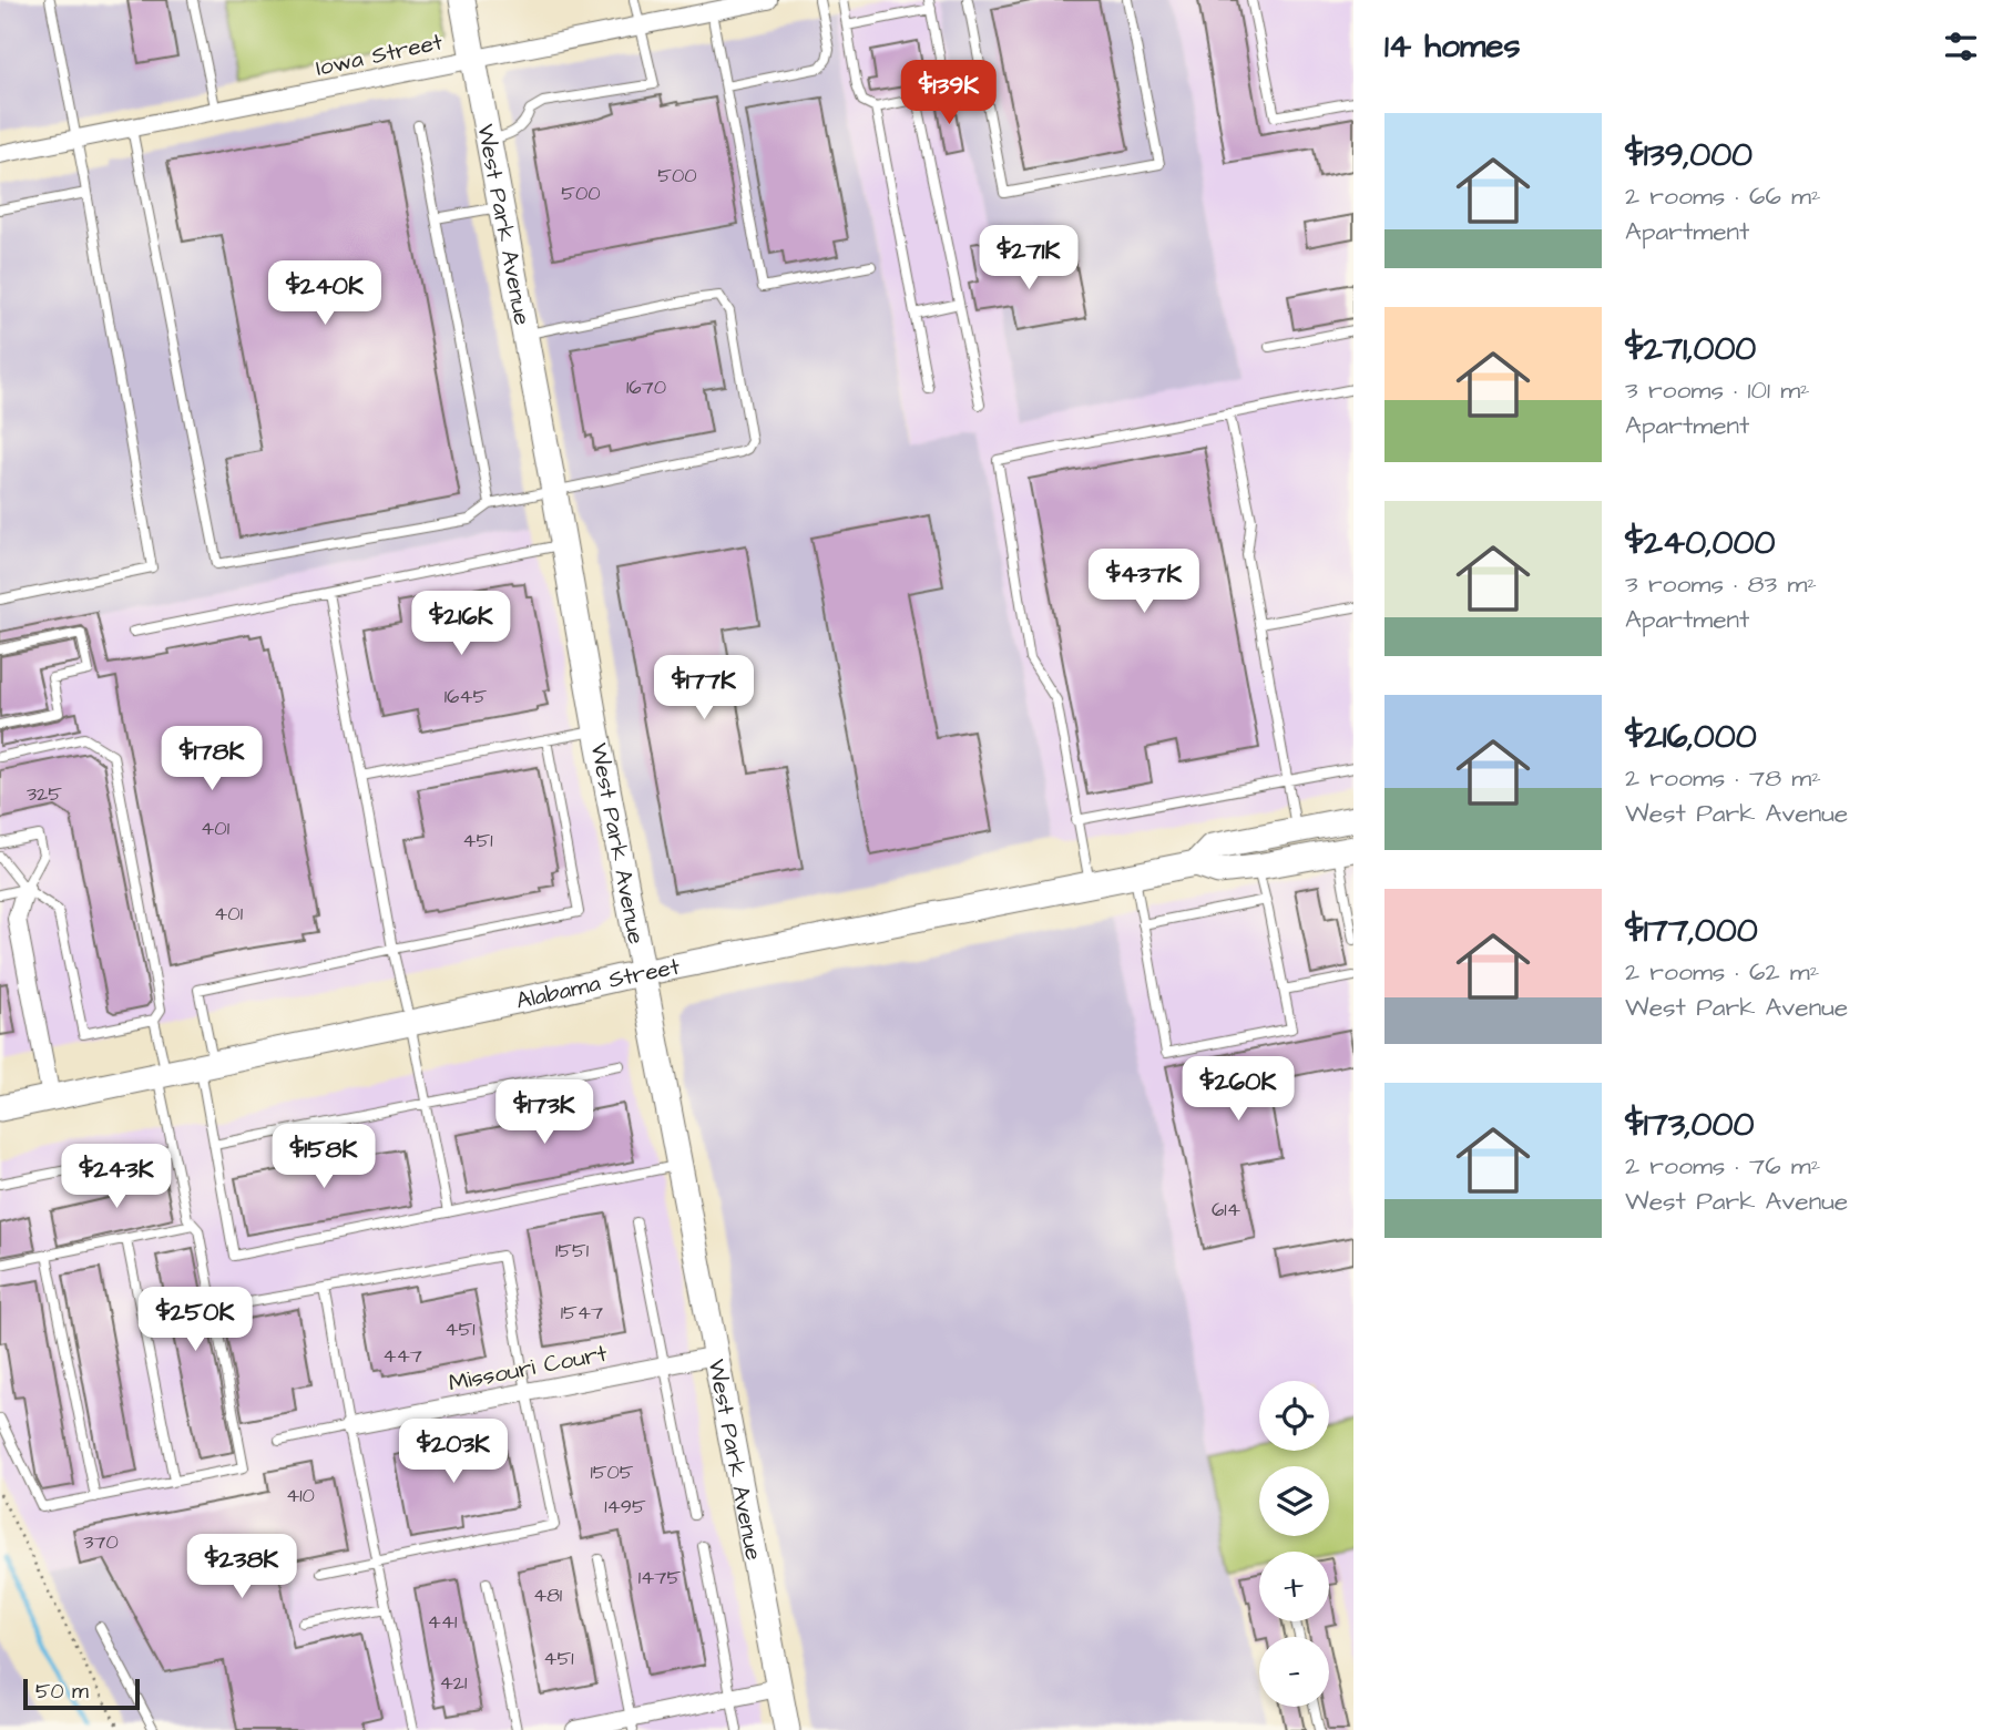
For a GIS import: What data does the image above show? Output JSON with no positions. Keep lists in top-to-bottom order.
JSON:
{
  "streets": {
    "street": [
      "Iowa Street",
      "West Park Avenue",
      "Alabama Street",
      "Missouri Court"
    ]
  },
  "crossings": [
    ["Iowa Street", "West Park Avenue"],
    ["West Park Avenue", "Alabama Street"],
    ["West Park Avenue", "Missouri Court"]
  ],
  "house_numbers": [
    "500",
    "500",
    "1670",
    "1645",
    "325",
    "401",
    "451",
    "401",
    "614",
    "1551",
    "1547",
    "451",
    "447",
    "1505",
    "410",
    "1495",
    "370",
    "1475",
    "481",
    "441",
    "451",
    "421"
  ],
  "scale_bar": "50 m",
  "page": {
    "heading": "14 homes",
    "price": [
      "$139K",
      "$271K",
      "$240K",
      "$437K",
      "$216K",
      "$177K",
      "$178K",
      "$260K",
      "$173K",
      "$158K",
      "$243K",
      "$250K",
      "$203K",
      "$238K"
    ],
    "list": [
      {
        "name": "$139,000",
        "note": "2 rooms · 66 m² · Apartment"
      },
      {
        "name": "$271,000",
        "note": "3 rooms · 101 m² · Apartment"
      },
      {
        "name": "$240,000",
        "note": "3 rooms · 83 m² · Apartment"
      },
      {
        "name": "$216,000",
        "note": "2 rooms · 78 m² · West Park Avenue"
      },
      {
        "name": "$177,000",
        "note": "2 rooms · 62 m² · West Park Avenue"
      },
      {
        "name": "$173,000",
        "note": "2 rooms · 76 m² · West Park Avenue"
      }
    ],
    "map_buttons": ["+", "−"],
    "scale": "50 m"
  }
}
